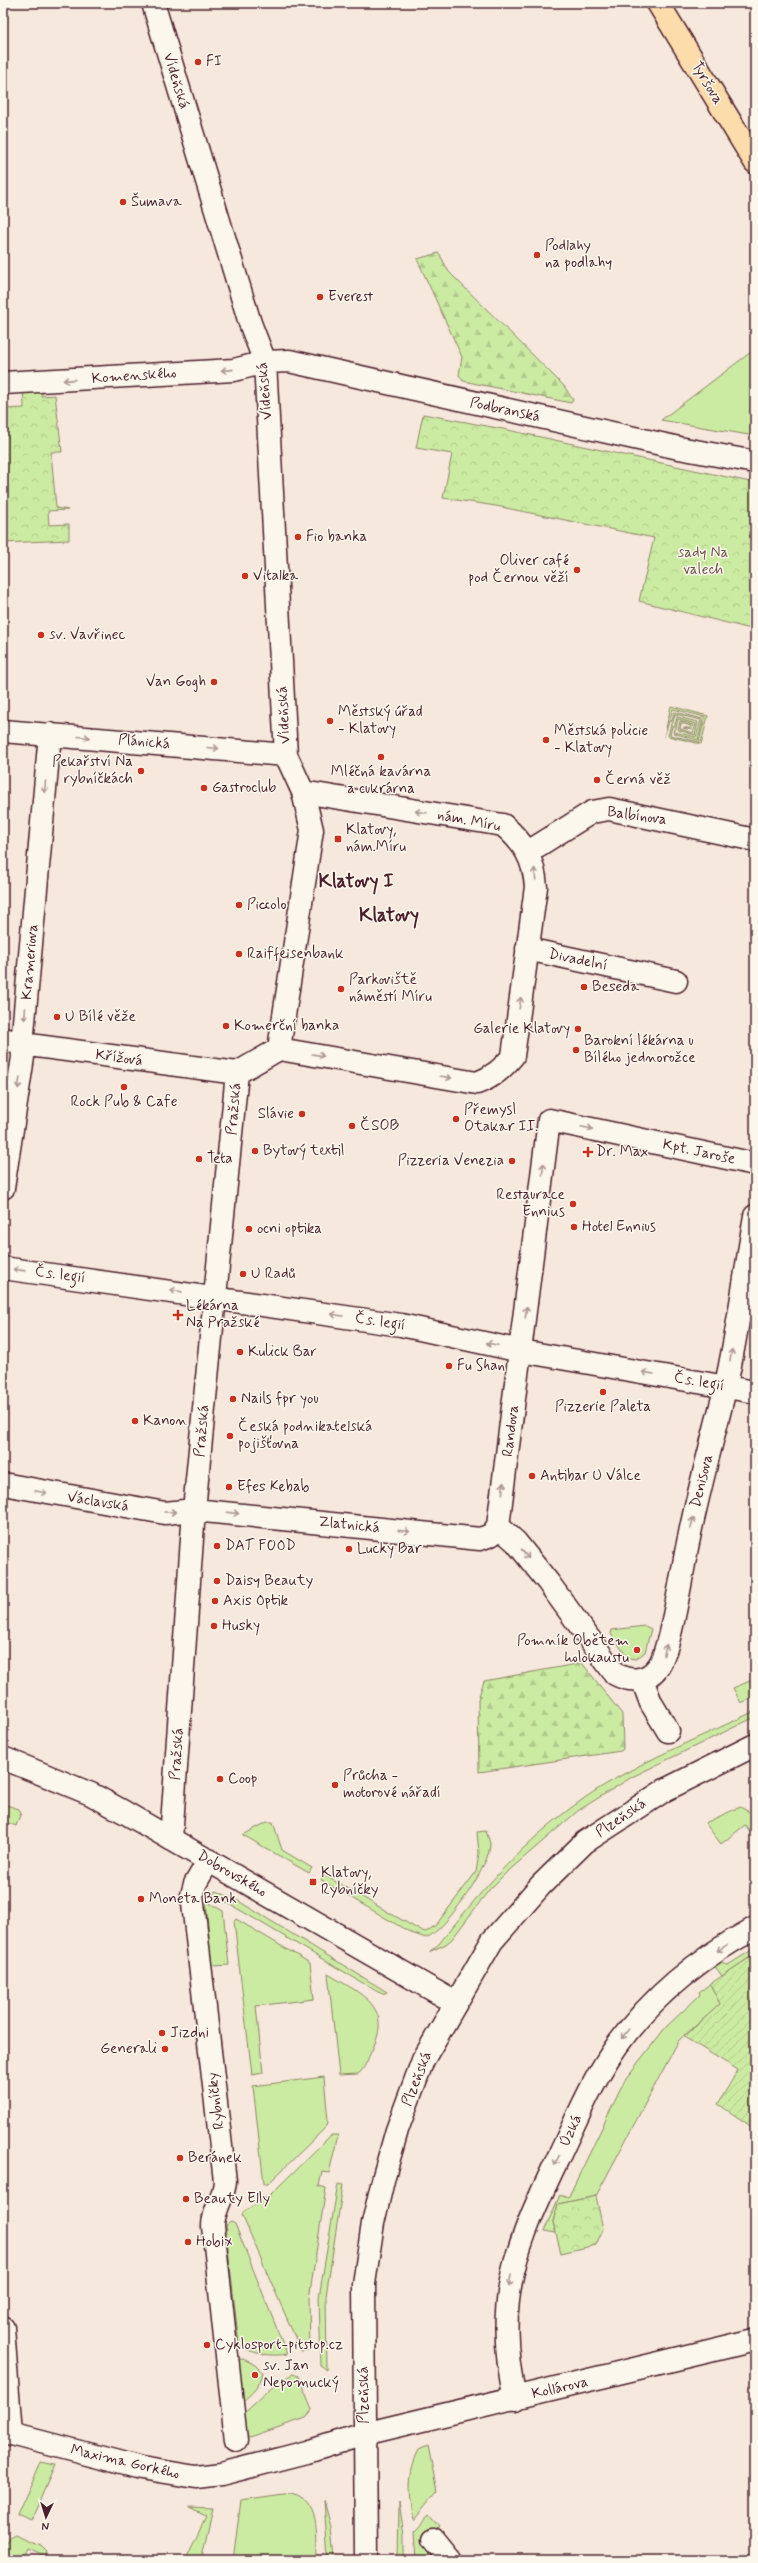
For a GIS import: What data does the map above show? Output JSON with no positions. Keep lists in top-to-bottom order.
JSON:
{
  "streets": {
    "main road": ["Tyršova"],
    "street": [
      "Vídeňská",
      "Komenského",
      "Podbranská",
      "Plánická",
      "Balbínova",
      "nám. Míru",
      "Divadelní",
      "Krameriova",
      "Křížová",
      "Pražská",
      "Kpt. Jaroše",
      "Čs. legií",
      "Randova",
      "Denisova",
      "Václavská",
      "Zlatnická",
      "Plzeňská",
      "Dobrovského",
      "Rybníčky",
      "Úzká",
      "Kollárova",
      "Maxima Gorkého"
    ]
  },
  "crossings": [
    ["Vídeňská", "Komenského"],
    ["Vídeňská", "Podbranská"],
    ["Vídeňská", "Plánická"],
    ["Vídeňská", "nám. Míru"],
    ["Komenského", "Podbranská"],
    ["Plánická", "Krameriova"],
    ["Balbínova", "nám. Míru"],
    ["nám. Míru", "Divadelní"],
    ["nám. Míru", "Pražská"],
    ["Krameriova", "Křížová"],
    ["Křížová", "Pražská"],
    ["Pražská", "Čs. legií"],
    ["Pražská", "Václavská"],
    ["Pražská", "Zlatnická"],
    ["Pražská", "Dobrovského"],
    ["Kpt. Jaroše", "Randova"],
    ["Čs. legií", "Randova"],
    ["Čs. legií", "Denisova"],
    ["Randova", "Zlatnická"],
    ["Václavská", "Zlatnická"],
    ["Plzeňská", "Dobrovského"],
    ["Plzeňská", "Kollárova"],
    ["Plzeňská", "Maxima Gorkého"],
    ["Dobrovského", "Rybníčky"],
    ["Úzká", "Kollárova"],
    ["Kollárova", "Maxima Gorkého"]
  ],
  "one_way": [
    "Komenského",
    "Plánická",
    "Krameriova",
    "Kpt. Jaroše",
    "Čs. legií",
    "Randova",
    "Denisova",
    "Václavská",
    "Zlatnická",
    "Úzká"
  ],
  "districts": ["Klatovy I", "Klatovy"],
  "parks": ["sady Na valech"],
  "places": {
    "other": [
      "FI",
      "Šumava",
      "Podlahy na podlahy",
      "Everest",
      "Fio banka",
      "Oliver café pod Černou věží",
      "Vitalka",
      "sv. Vavřinec",
      "Van Gogh",
      "Městský úřad - Klatovy",
      "Městská policie - Klatovy",
      "Mléčná kavárna a cukrárna",
      "Pekařství Na rybníčkách",
      "Černá věž",
      "Gastroclub",
      "Piccolo",
      "Raiffeisenbank",
      "Beseda",
      "Parkoviště náměstí Míru",
      "U Bílé věže",
      "Komerční banka",
      "Galerie Klatovy",
      "Barokní lékárna u Bílého jednorožce",
      "Rock Pub & Cafe",
      "Slávie",
      "Přemysl Otakar II.",
      "ČSOB",
      "Bytový textil",
      "Teta",
      "Pizzeria Venezia",
      "Restaurace Ennius",
      "Hotel Ennius",
      "ocni optika",
      "U Radů",
      "Kulick Bar",
      "Fu Shan",
      "Pizzerie Paleta",
      "Nails fpr you",
      "Kanon",
      "Česká podnikatelská pojišťovna",
      "Antibar U Válce",
      "Efes Kebab",
      "DAT FOOD",
      "Lucky Bar",
      "Daisy Beauty",
      "Axis Optik",
      "Husky",
      "Pomník Obětem holokaustu",
      "Coop",
      "Průcha - motorové nářadí",
      "Moneta Bank",
      "Jizdni",
      "Generali",
      "Beránek",
      "Beauty Elly",
      "Hobix",
      "Cyklosport-pitstop.cz",
      "sv. Jan Nepomucký"
    ],
    "transit": ["Klatovy, nám.Míru", "Klatovy, Rybníčky"],
    "health": ["Dr. Max", "Lékárna Na Pražské"]
  },
  "north": "bottom"
}
